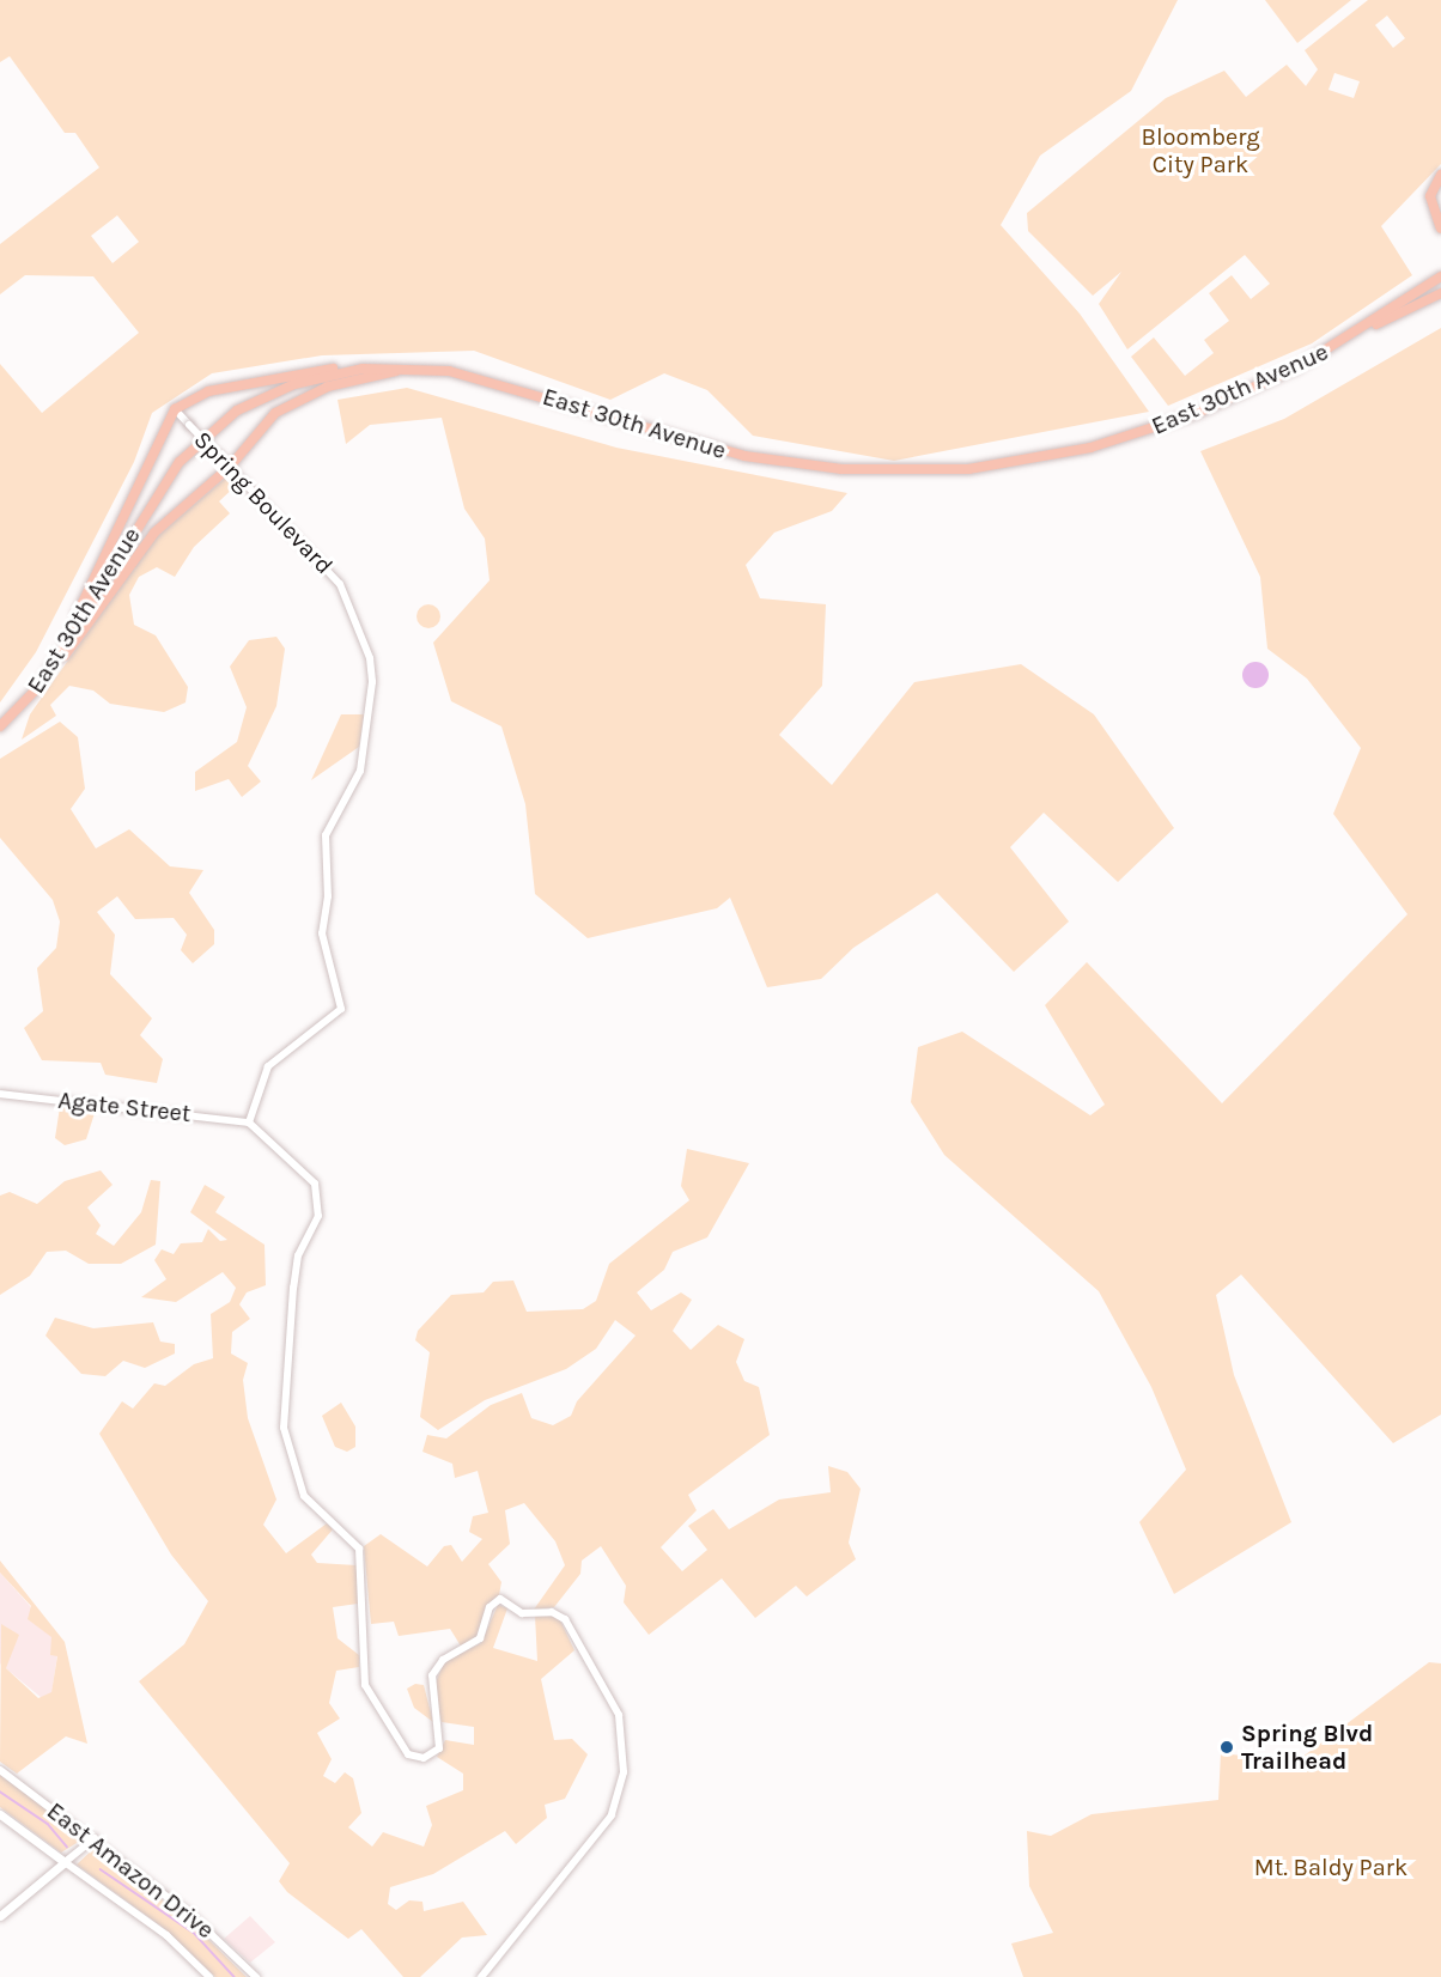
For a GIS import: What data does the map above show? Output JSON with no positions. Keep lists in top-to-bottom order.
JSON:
{
  "streets": {
    "main road": ["East 30th Avenue"],
    "street": ["Spring Boulevard", "Agate Street", "East Amazon Drive"]
  },
  "crossings": [
    ["Spring Boulevard", "Agate Street"]
  ],
  "parks": ["Bloomberg City Park", "Mt. Baldy Park"],
  "places": ["Spring Blvd Trailhead"]
}
